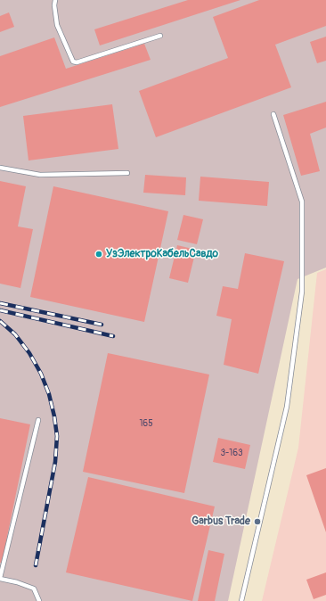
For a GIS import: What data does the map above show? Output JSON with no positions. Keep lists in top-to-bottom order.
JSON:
{
  "places": ["УзЭлектроКабельСавдо", "Garbus Trade"],
  "house_numbers": ["165", "3-163"]
}
